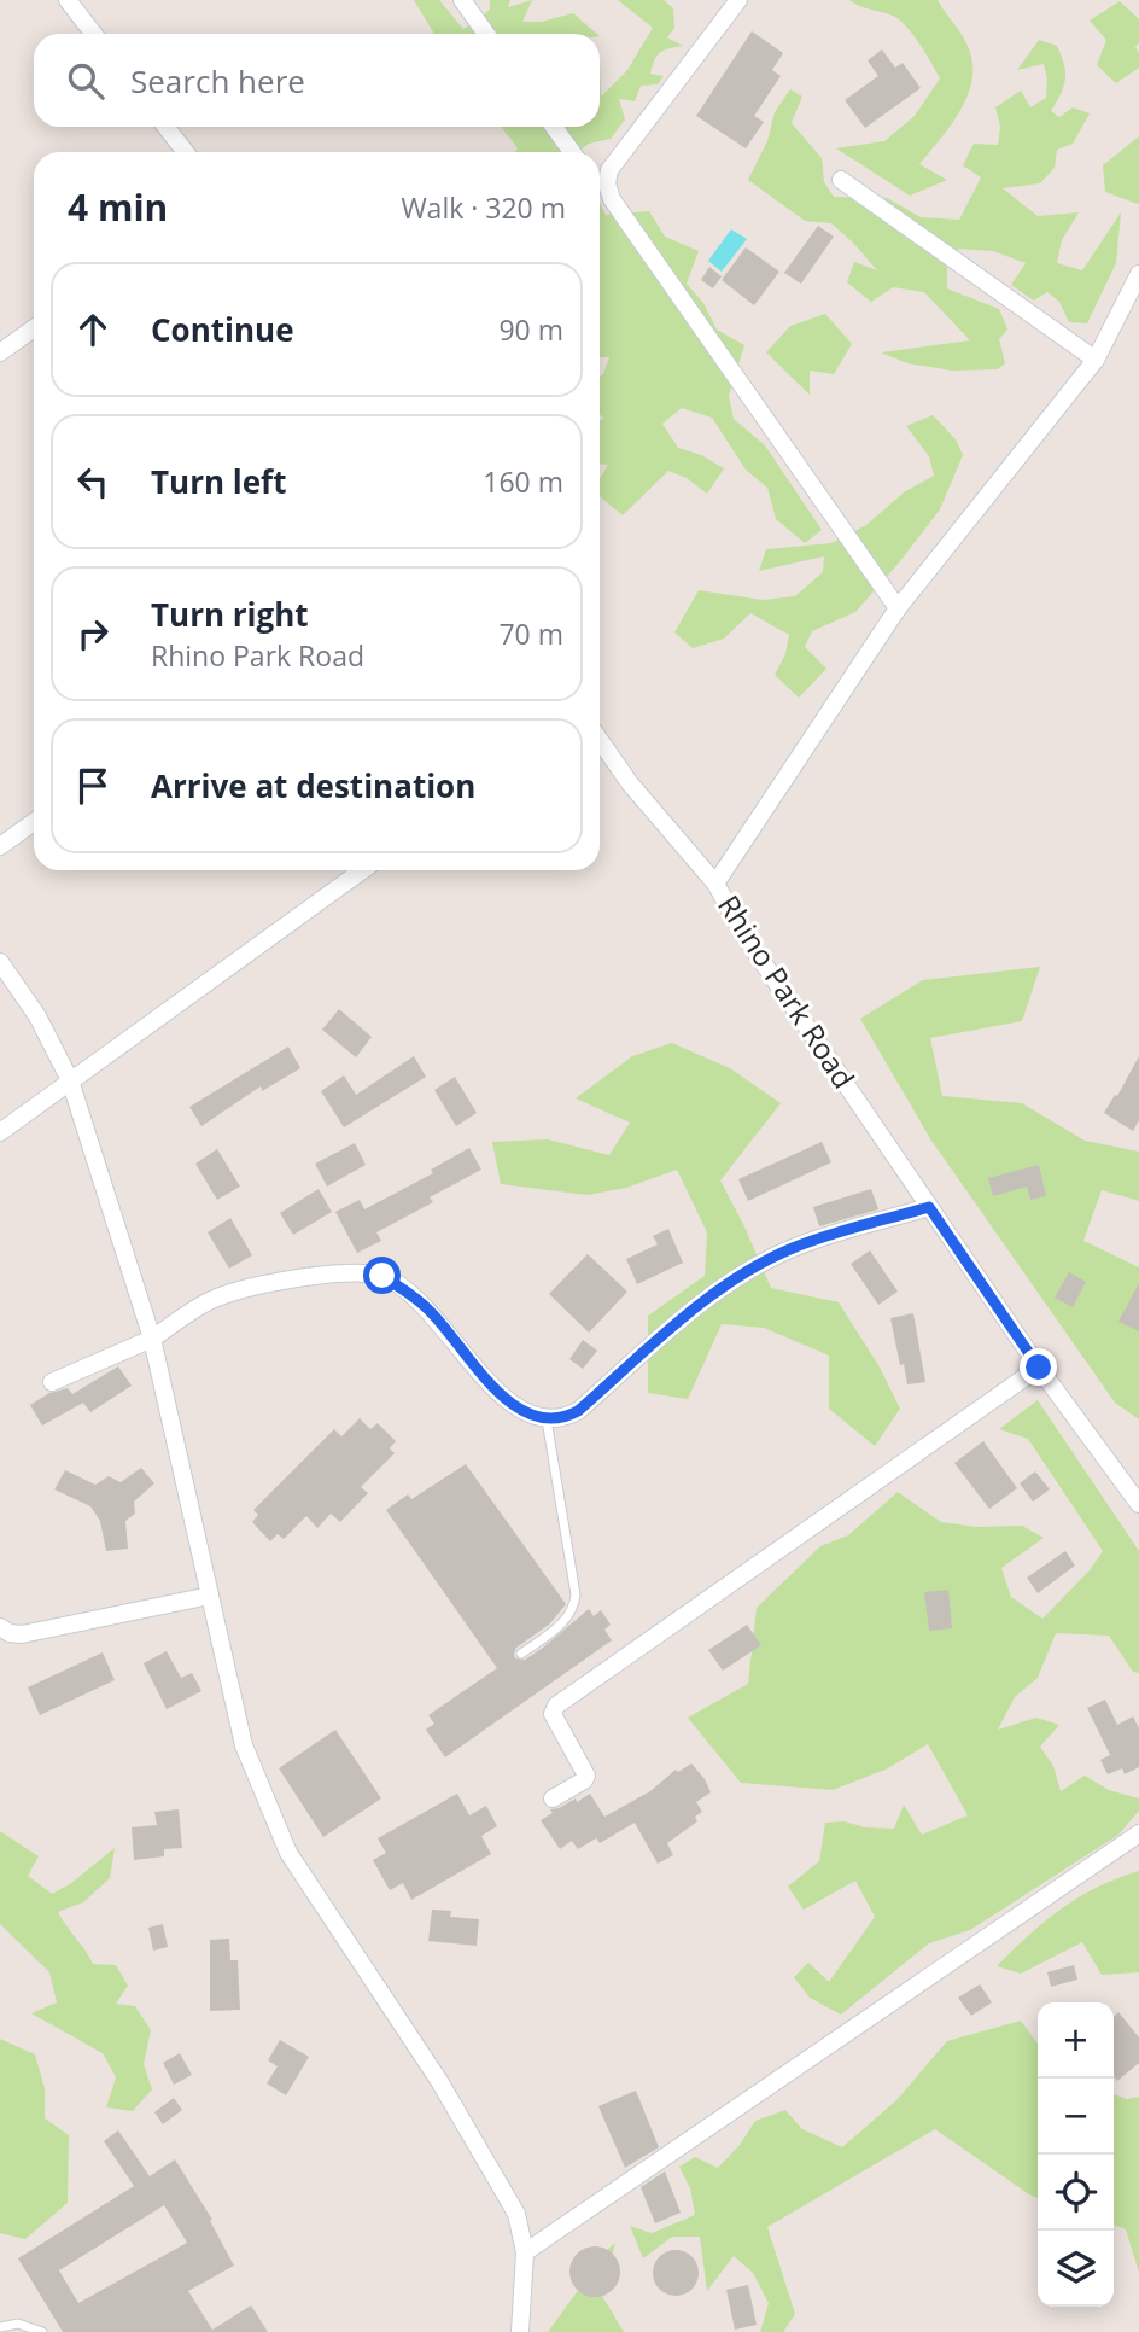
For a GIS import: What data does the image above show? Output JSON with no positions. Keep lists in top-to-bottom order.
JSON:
{
  "streets": {
    "street": ["Rhino Park Road"]
  },
  "page": {
    "search": "Search here",
    "heading": ["4 min", "Walk · 320 m"],
    "list": [
      ["Continue", "90 m"],
      ["Turn left", "160 m"],
      ["Turn right", "Rhino Park Road", "70 m"],
      "Arrive at destination"
    ],
    "map_buttons": ["+", "−"]
  }
}
